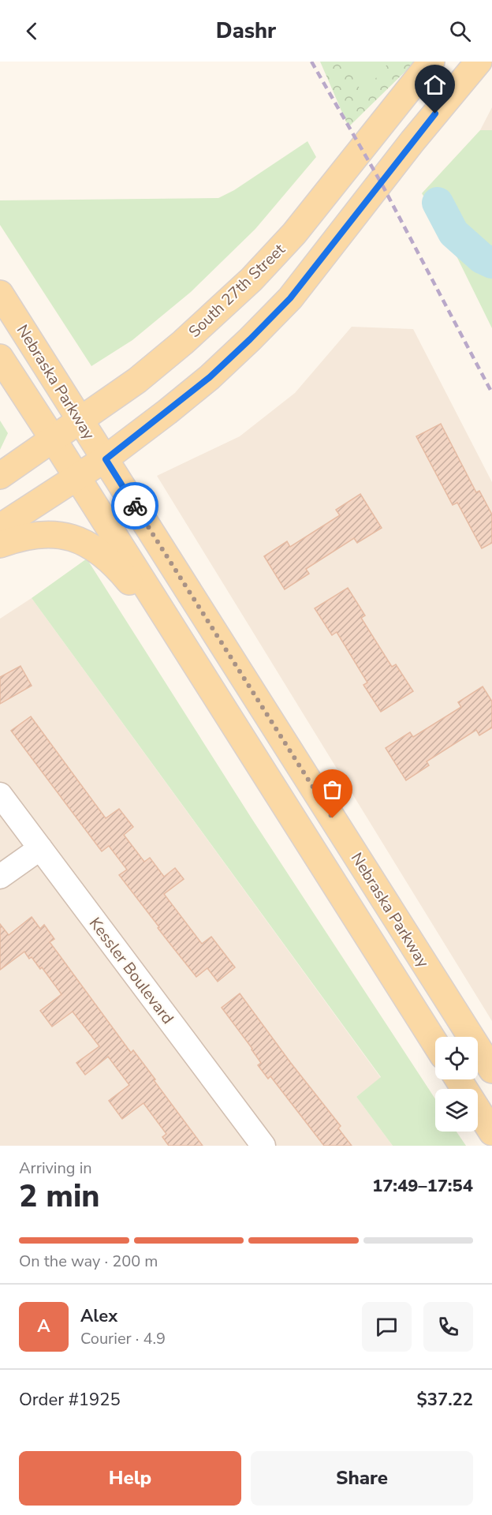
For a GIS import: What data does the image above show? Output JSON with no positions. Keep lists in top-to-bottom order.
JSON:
{
  "streets": {
    "main road": ["South 27th Street", "Nebraska Parkway"],
    "street": ["Kessler Boulevard"]
  },
  "crossings": [
    ["South 27th Street", "Nebraska Parkway"]
  ],
  "page": {
    "header": "Dashr",
    "heading": ["2 min", "Arriving in", "17:49–17:54"],
    "panel": [
      "Alex",
      "Courier · 4.9",
      "Order #1925",
      "$37.22"
    ],
    "bar": "On the way · 200 m",
    "round": "A",
    "buttons": ["Help", "Share"]
  }
}
